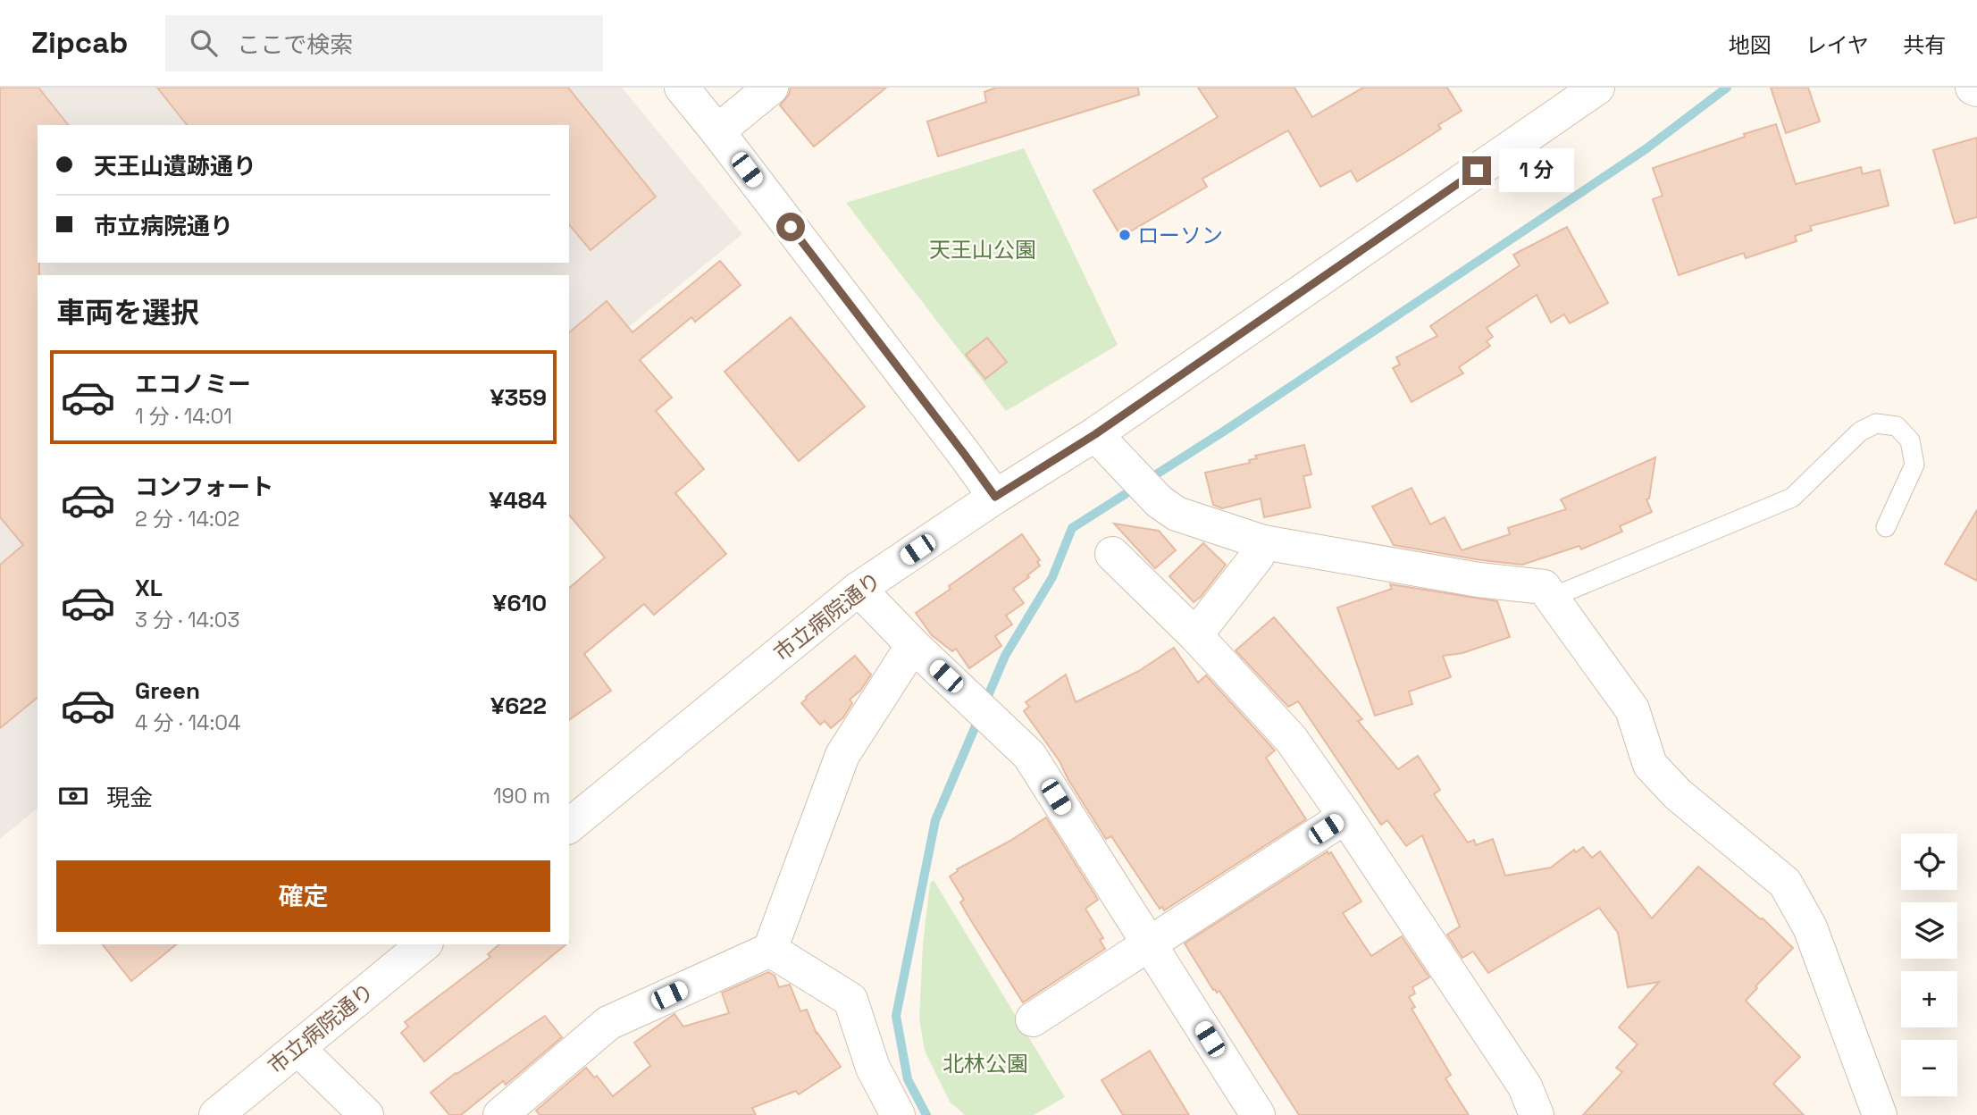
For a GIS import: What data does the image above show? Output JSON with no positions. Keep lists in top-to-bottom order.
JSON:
{
  "streets": {
    "street": ["市立病院通り"]
  },
  "parks": ["天王山公園", "北林公園"],
  "places": ["ローソン"],
  "page": {
    "header": "Zipcab",
    "search": "ここで検索",
    "nav": ["地図", "レイヤ", "共有"],
    "banner": ["天王山遺跡通り", "市立病院通り"],
    "bubble": "1 分",
    "heading": "車両を選択",
    "list": [
      {
        "name": "エコノミー",
        "note": "1 分 · 14:01",
        "value": "¥359"
      },
      {
        "name": "コンフォート",
        "note": "2 分 · 14:02",
        "value": "¥484"
      },
      {
        "name": "XL",
        "note": "3 分 · 14:03",
        "value": "¥610"
      },
      {
        "name": "Green",
        "note": "4 分 · 14:04",
        "value": "¥622"
      }
    ],
    "pay": ["現金", "190 m"],
    "map_buttons": ["+", "−"],
    "buttons": "確定"
  }
}
